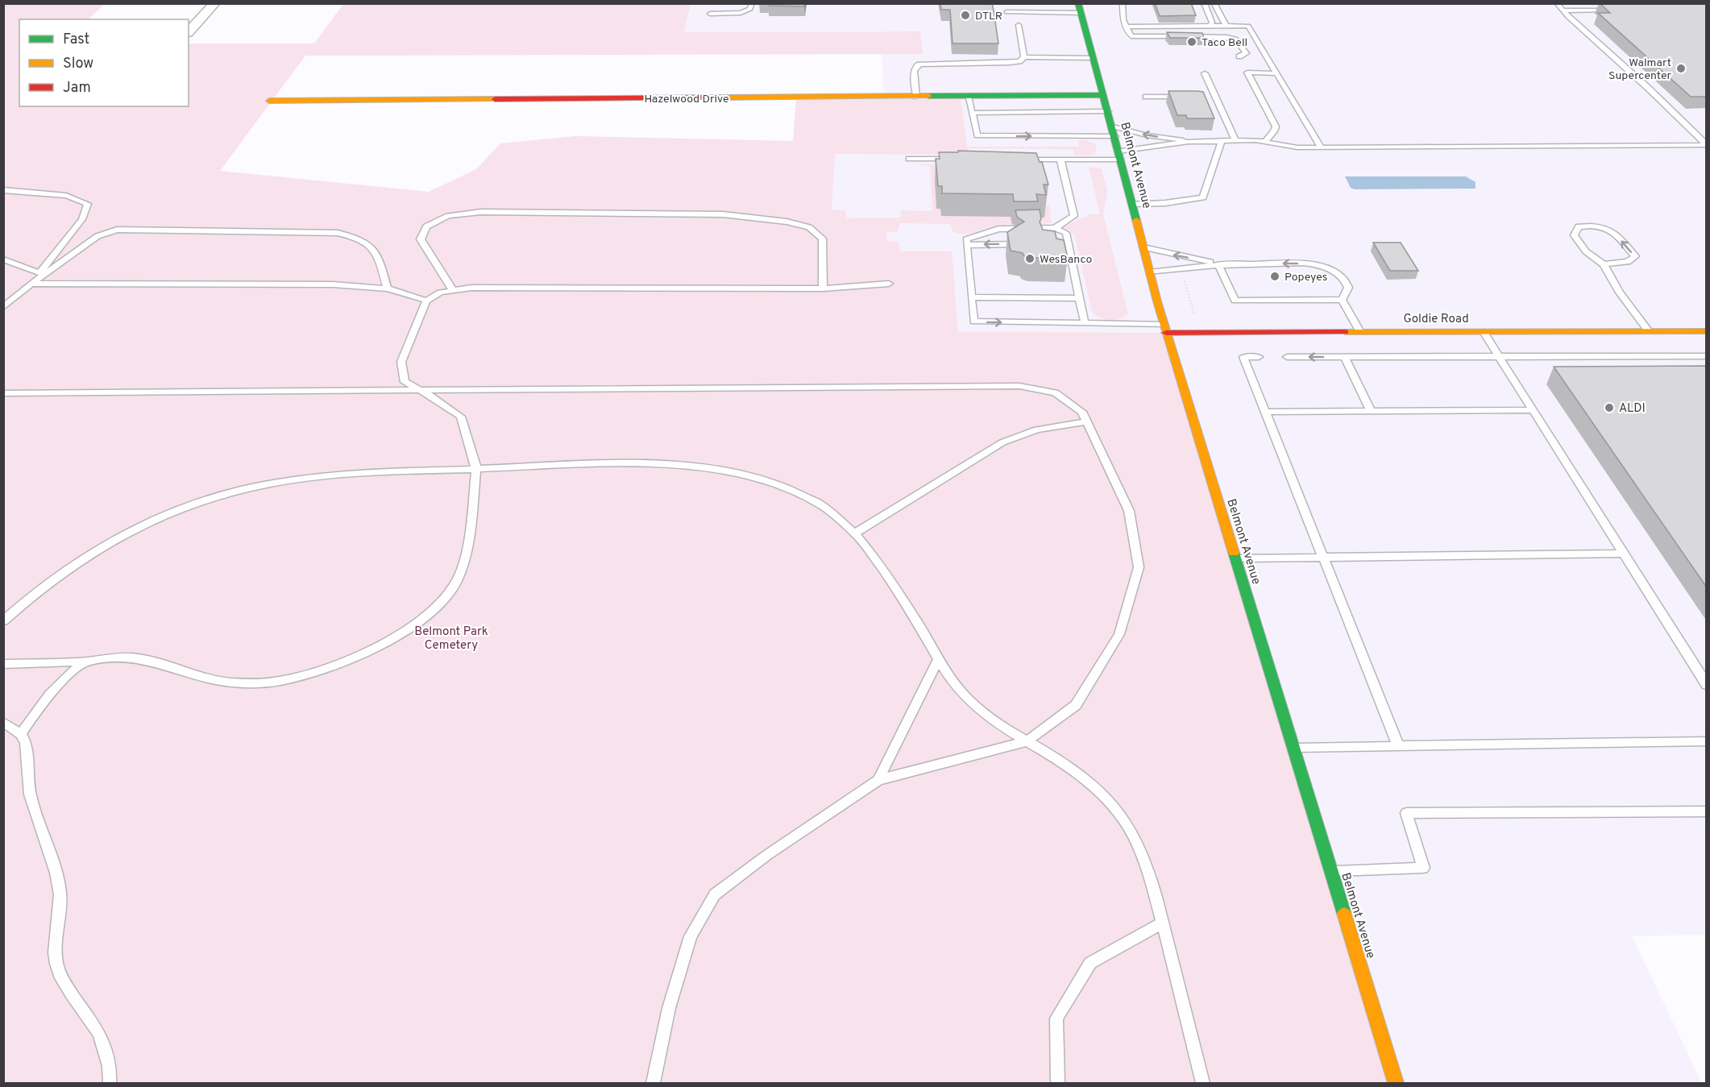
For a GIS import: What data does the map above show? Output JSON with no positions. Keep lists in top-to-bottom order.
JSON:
{
  "streets": {
    "street": ["Hazelwood Drive", "Belmont Avenue", "Goldie Road"]
  },
  "crossings": [
    ["Hazelwood Drive", "Belmont Avenue"],
    ["Belmont Avenue", "Goldie Road"]
  ],
  "parks": ["Belmont Park Cemetery"],
  "places": [
    "DTLR",
    "Taco Bell",
    "Walmart Supercenter",
    "WesBanco",
    "Popeyes",
    "ALDI"
  ],
  "legend": ["Fast", "Slow", "Jam"]
}
